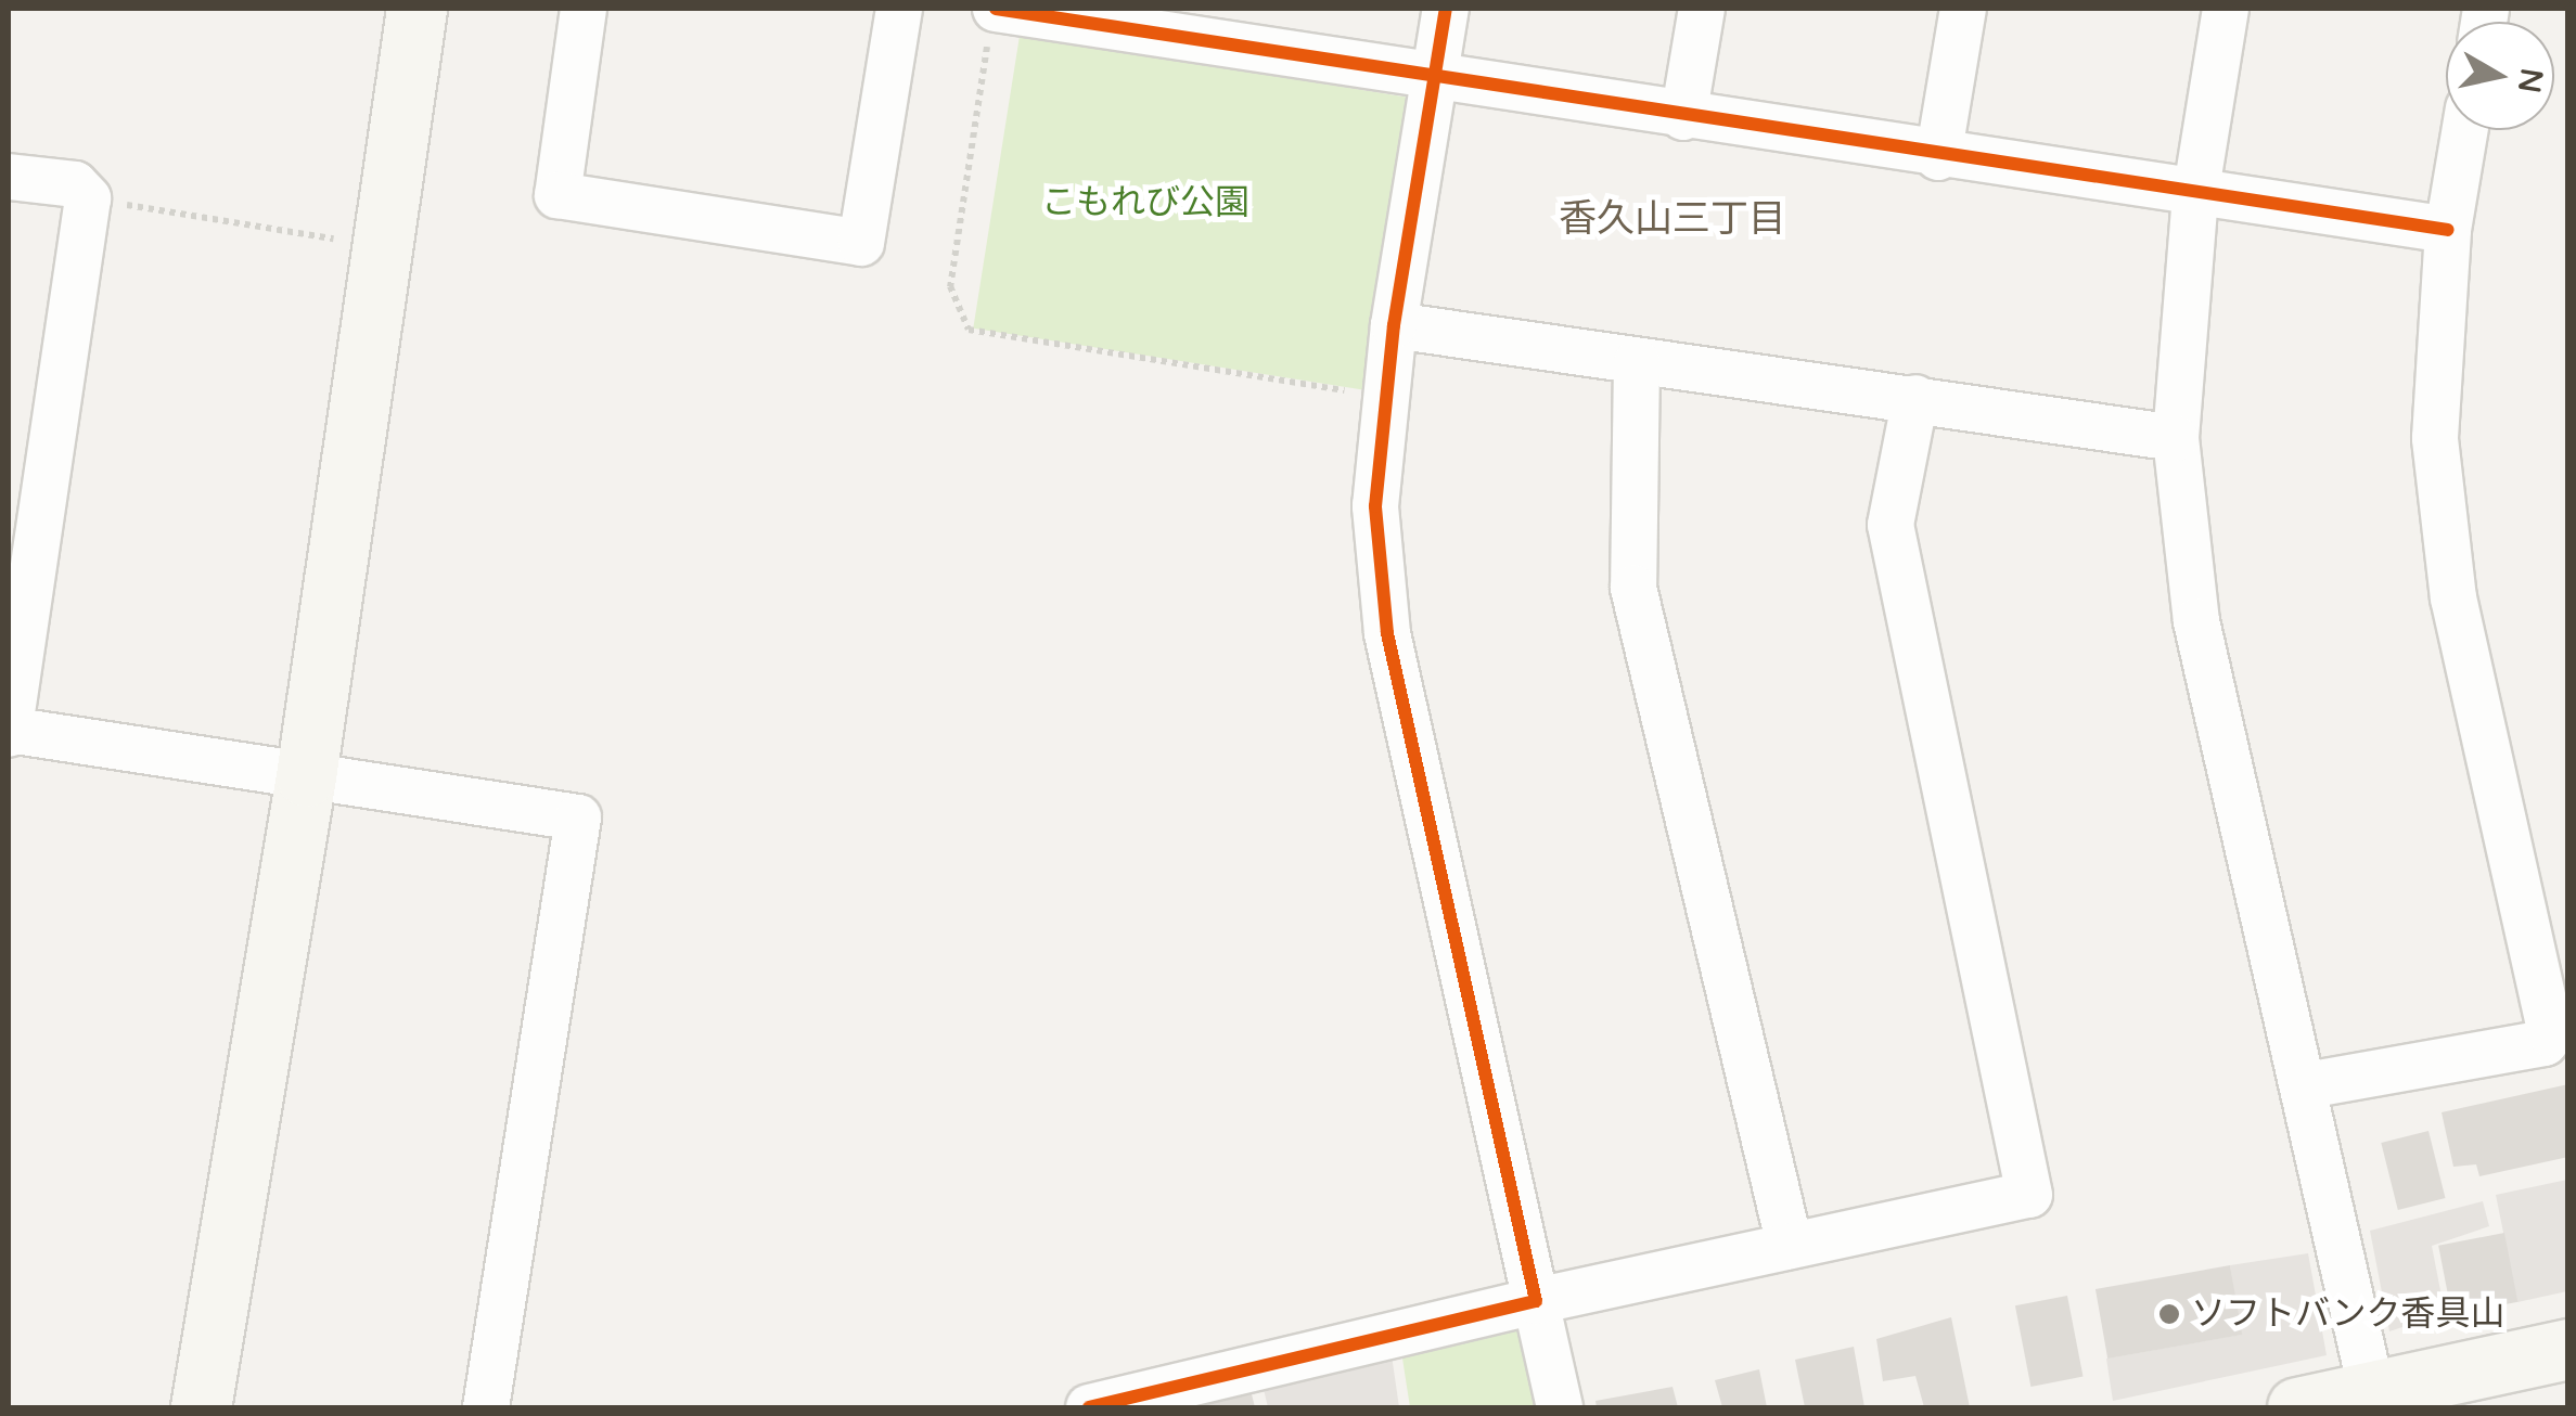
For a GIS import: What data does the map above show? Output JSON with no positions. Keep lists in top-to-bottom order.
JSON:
{
  "districts": ["香久山三丁目"],
  "parks": ["こもれび公園"],
  "places": ["ソフトバンク香具山"],
  "north": "right"
}
